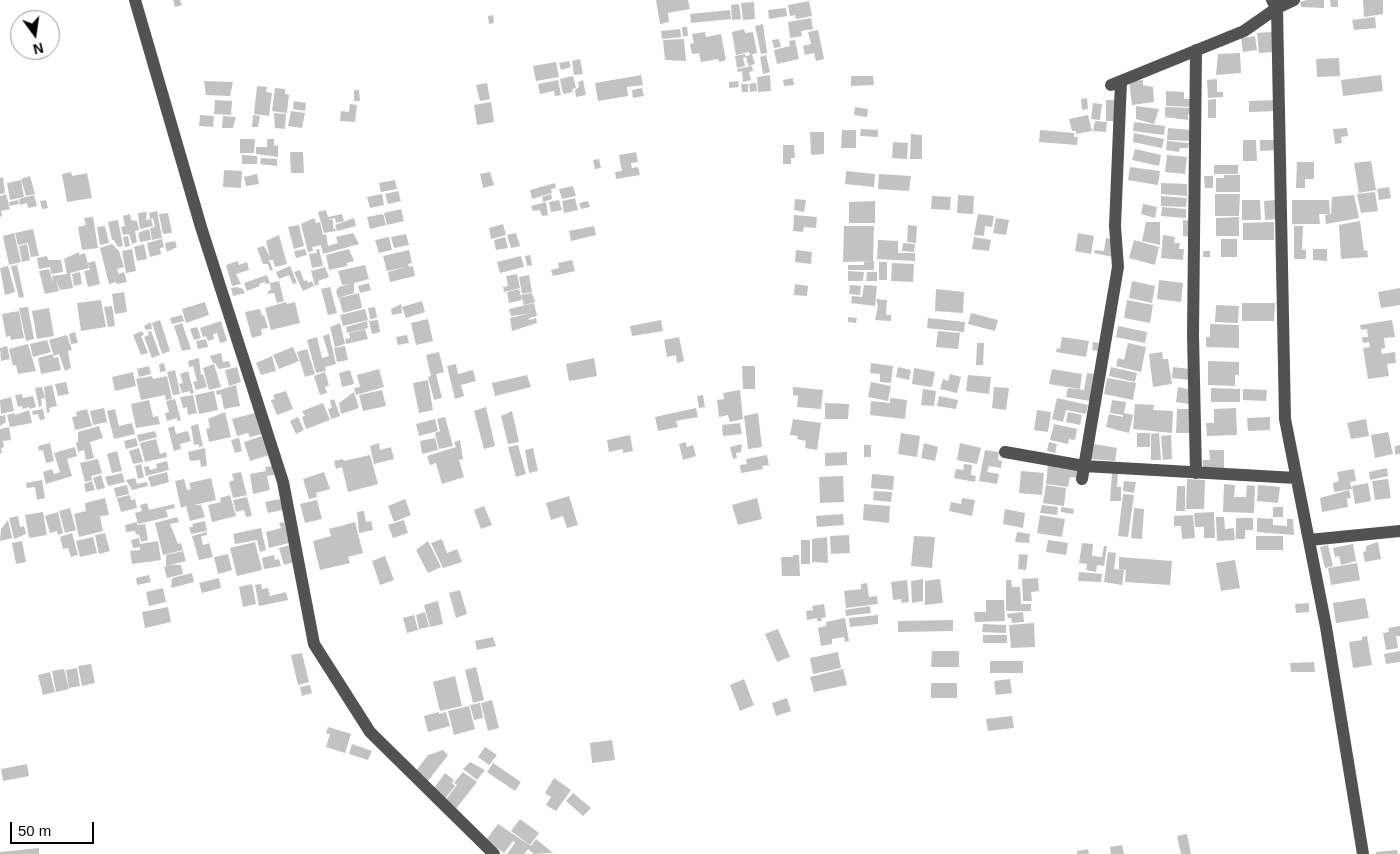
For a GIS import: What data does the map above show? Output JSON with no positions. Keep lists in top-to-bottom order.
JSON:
{
  "scale_bar": "50 m",
  "north": "bottom"
}
